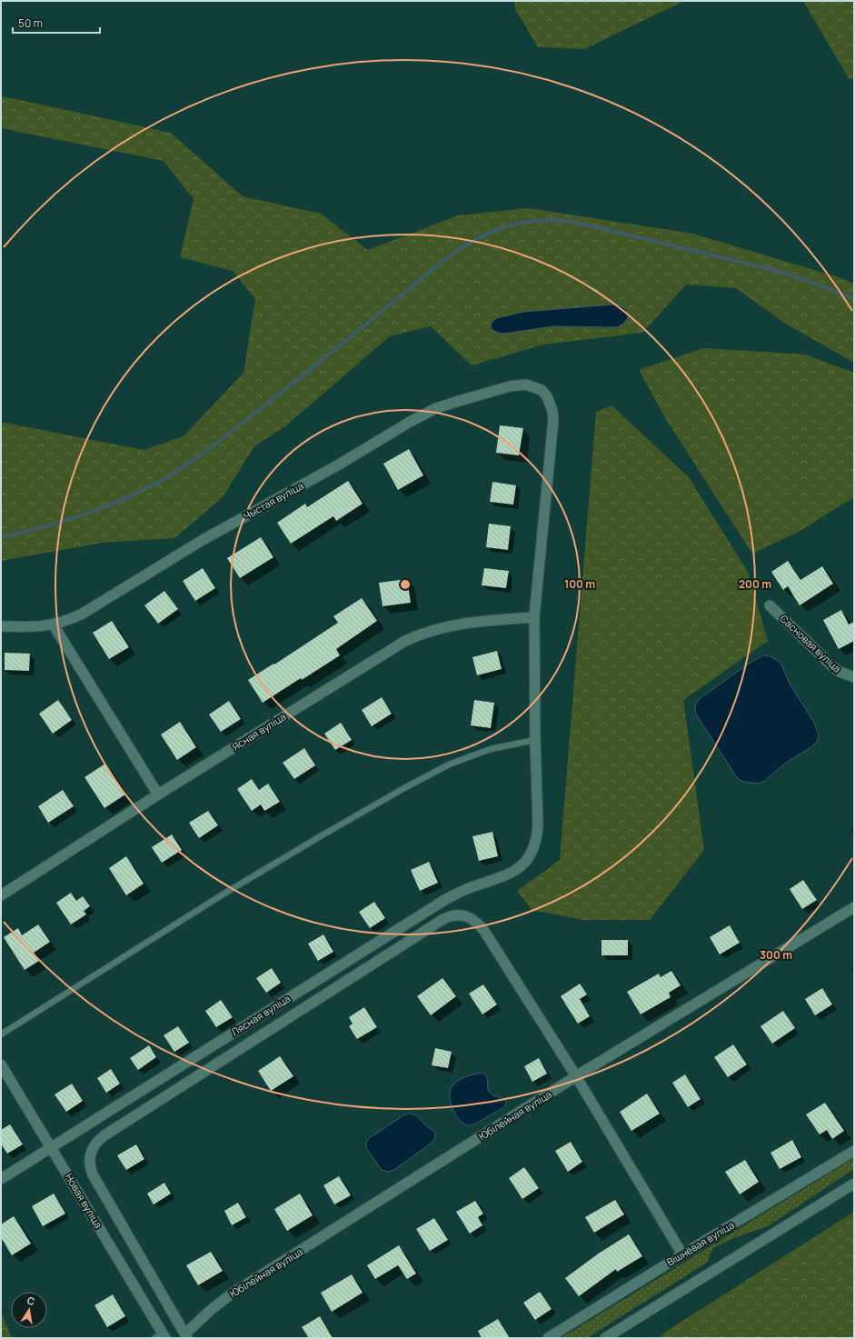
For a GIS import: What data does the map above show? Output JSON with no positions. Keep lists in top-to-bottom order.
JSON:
{
  "streets": {
    "street": [
      "Чыстая вуліца",
      "Сасновая вуліца",
      "Ясная вуліца",
      "Лясная вуліца",
      "Юбілейная вуліца",
      "Новая вуліца",
      "Вішнёвая вуліца"
    ]
  },
  "crossings": [
    ["Чыстая вуліца", "Ясная вуліца"],
    ["Лясная вуліца", "Юбілейная вуліца"],
    ["Лясная вуліца", "Новая вуліца"],
    ["Лясная вуліца", "Вішнёвая вуліца"]
  ],
  "scale_bar": "50 m",
  "north": "top",
  "rings": ["100 m", "200 m", "300 m"]
}
